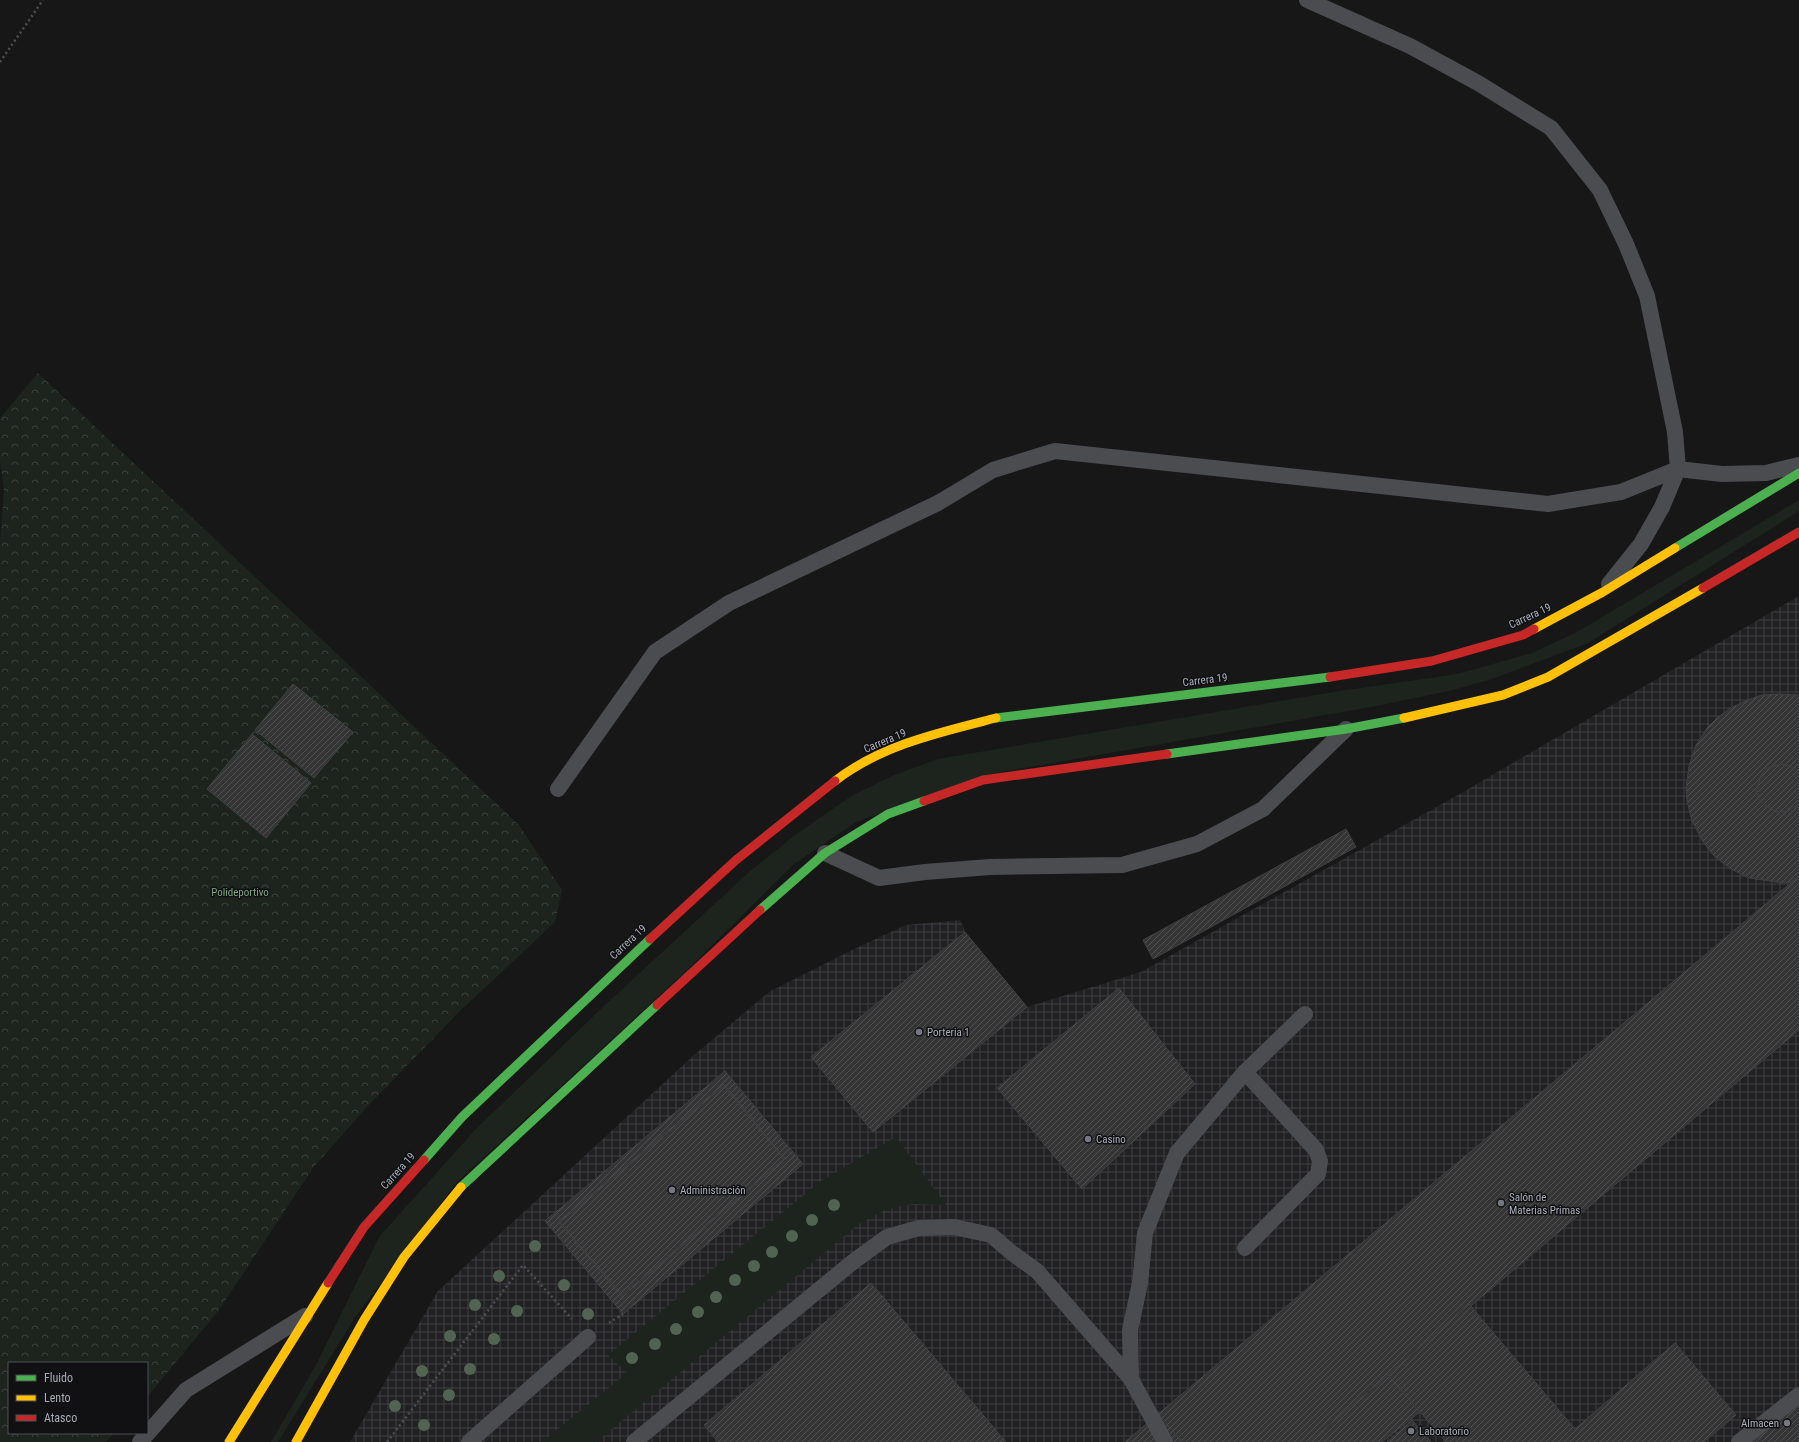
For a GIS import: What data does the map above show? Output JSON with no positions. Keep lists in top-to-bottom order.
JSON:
{
  "streets": {
    "main road": ["Carrera 19"]
  },
  "parks": ["Polideportivo"],
  "places": [
    "Porteria 1",
    "Casino",
    "Administración",
    "Salón de Materias Primas",
    "Almacen",
    "Laboratorio"
  ],
  "legend": ["Fluido", "Lento", "Atasco"]
}
